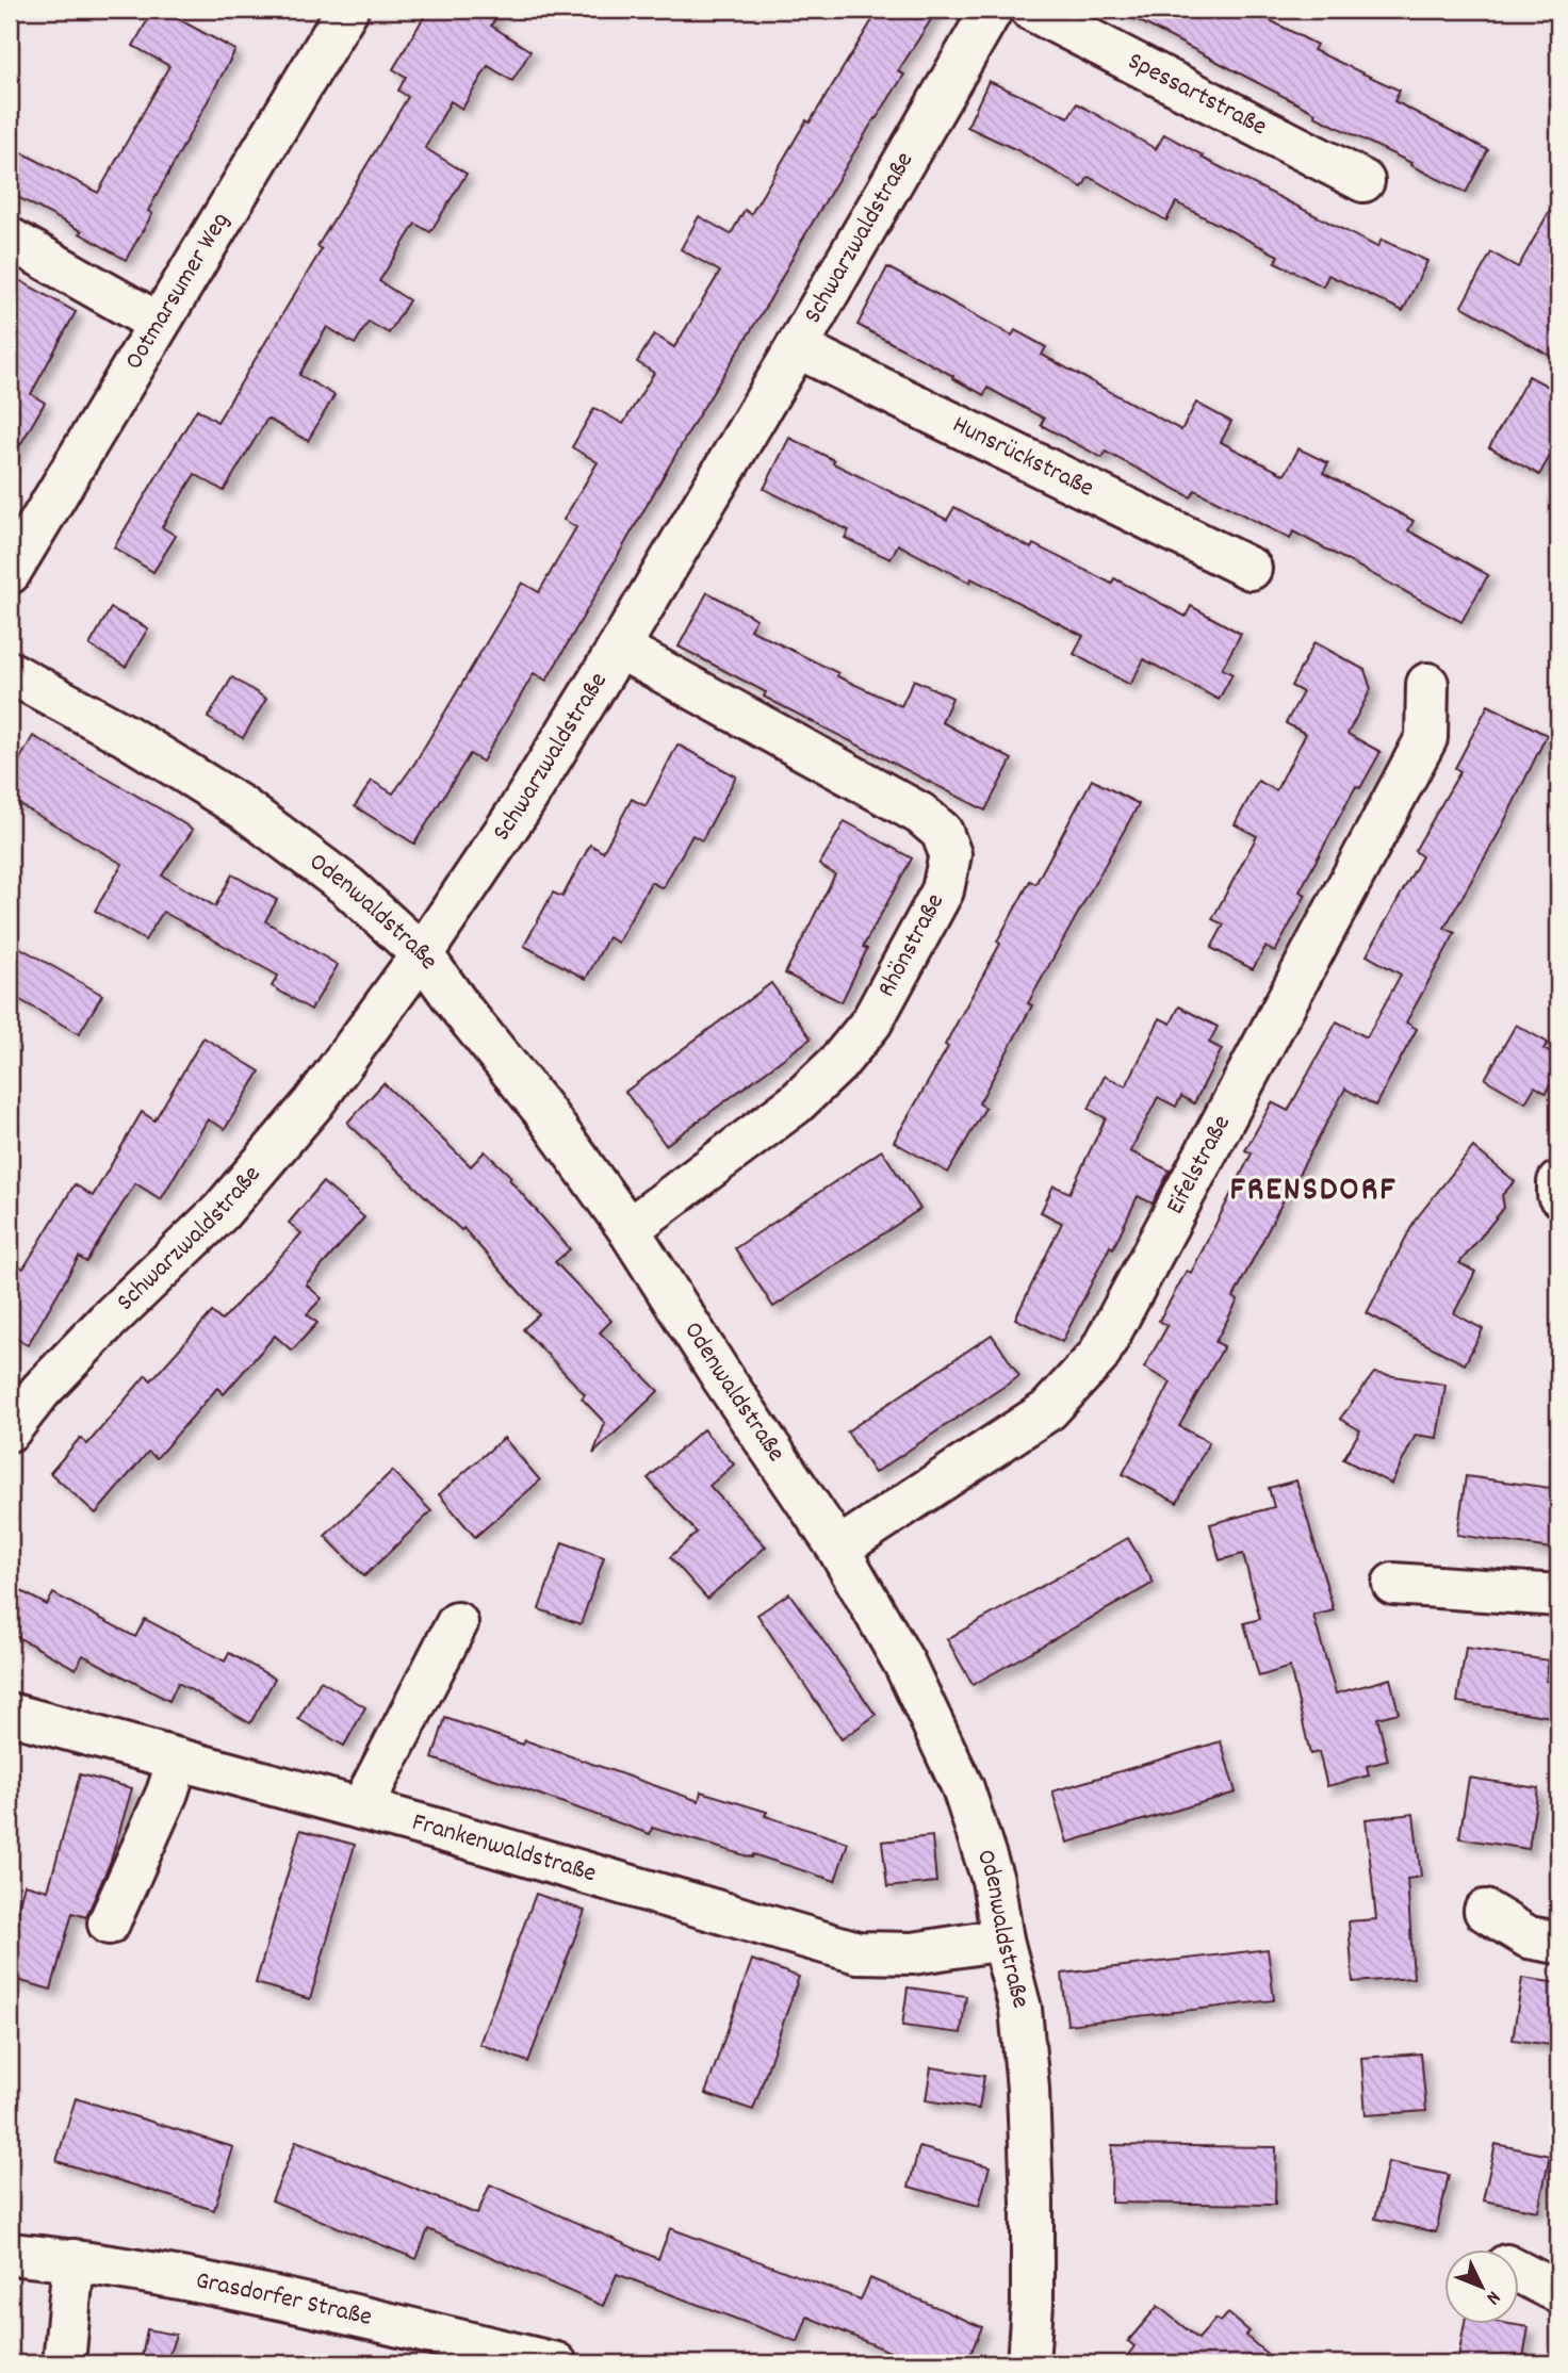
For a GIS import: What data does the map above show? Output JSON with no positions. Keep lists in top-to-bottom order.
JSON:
{
  "streets": {
    "street": [
      "Spessartstraße",
      "Schwarzwaldstraße",
      "Ootmarsumer Weg",
      "Hunsrückstraße",
      "Odenwaldstraße",
      "Rhönstraße",
      "Eifelstraße",
      "Frankenwaldstraße",
      "Grasdorfer Straße"
    ]
  },
  "crossings": [
    ["Schwarzwaldstraße", "Hunsrückstraße"],
    ["Schwarzwaldstraße", "Odenwaldstraße"],
    ["Schwarzwaldstraße", "Rhönstraße"],
    ["Odenwaldstraße", "Rhönstraße"],
    ["Odenwaldstraße", "Eifelstraße"],
    ["Odenwaldstraße", "Frankenwaldstraße"]
  ],
  "districts": ["FRENSDORF"],
  "north": "bottom right"
}
